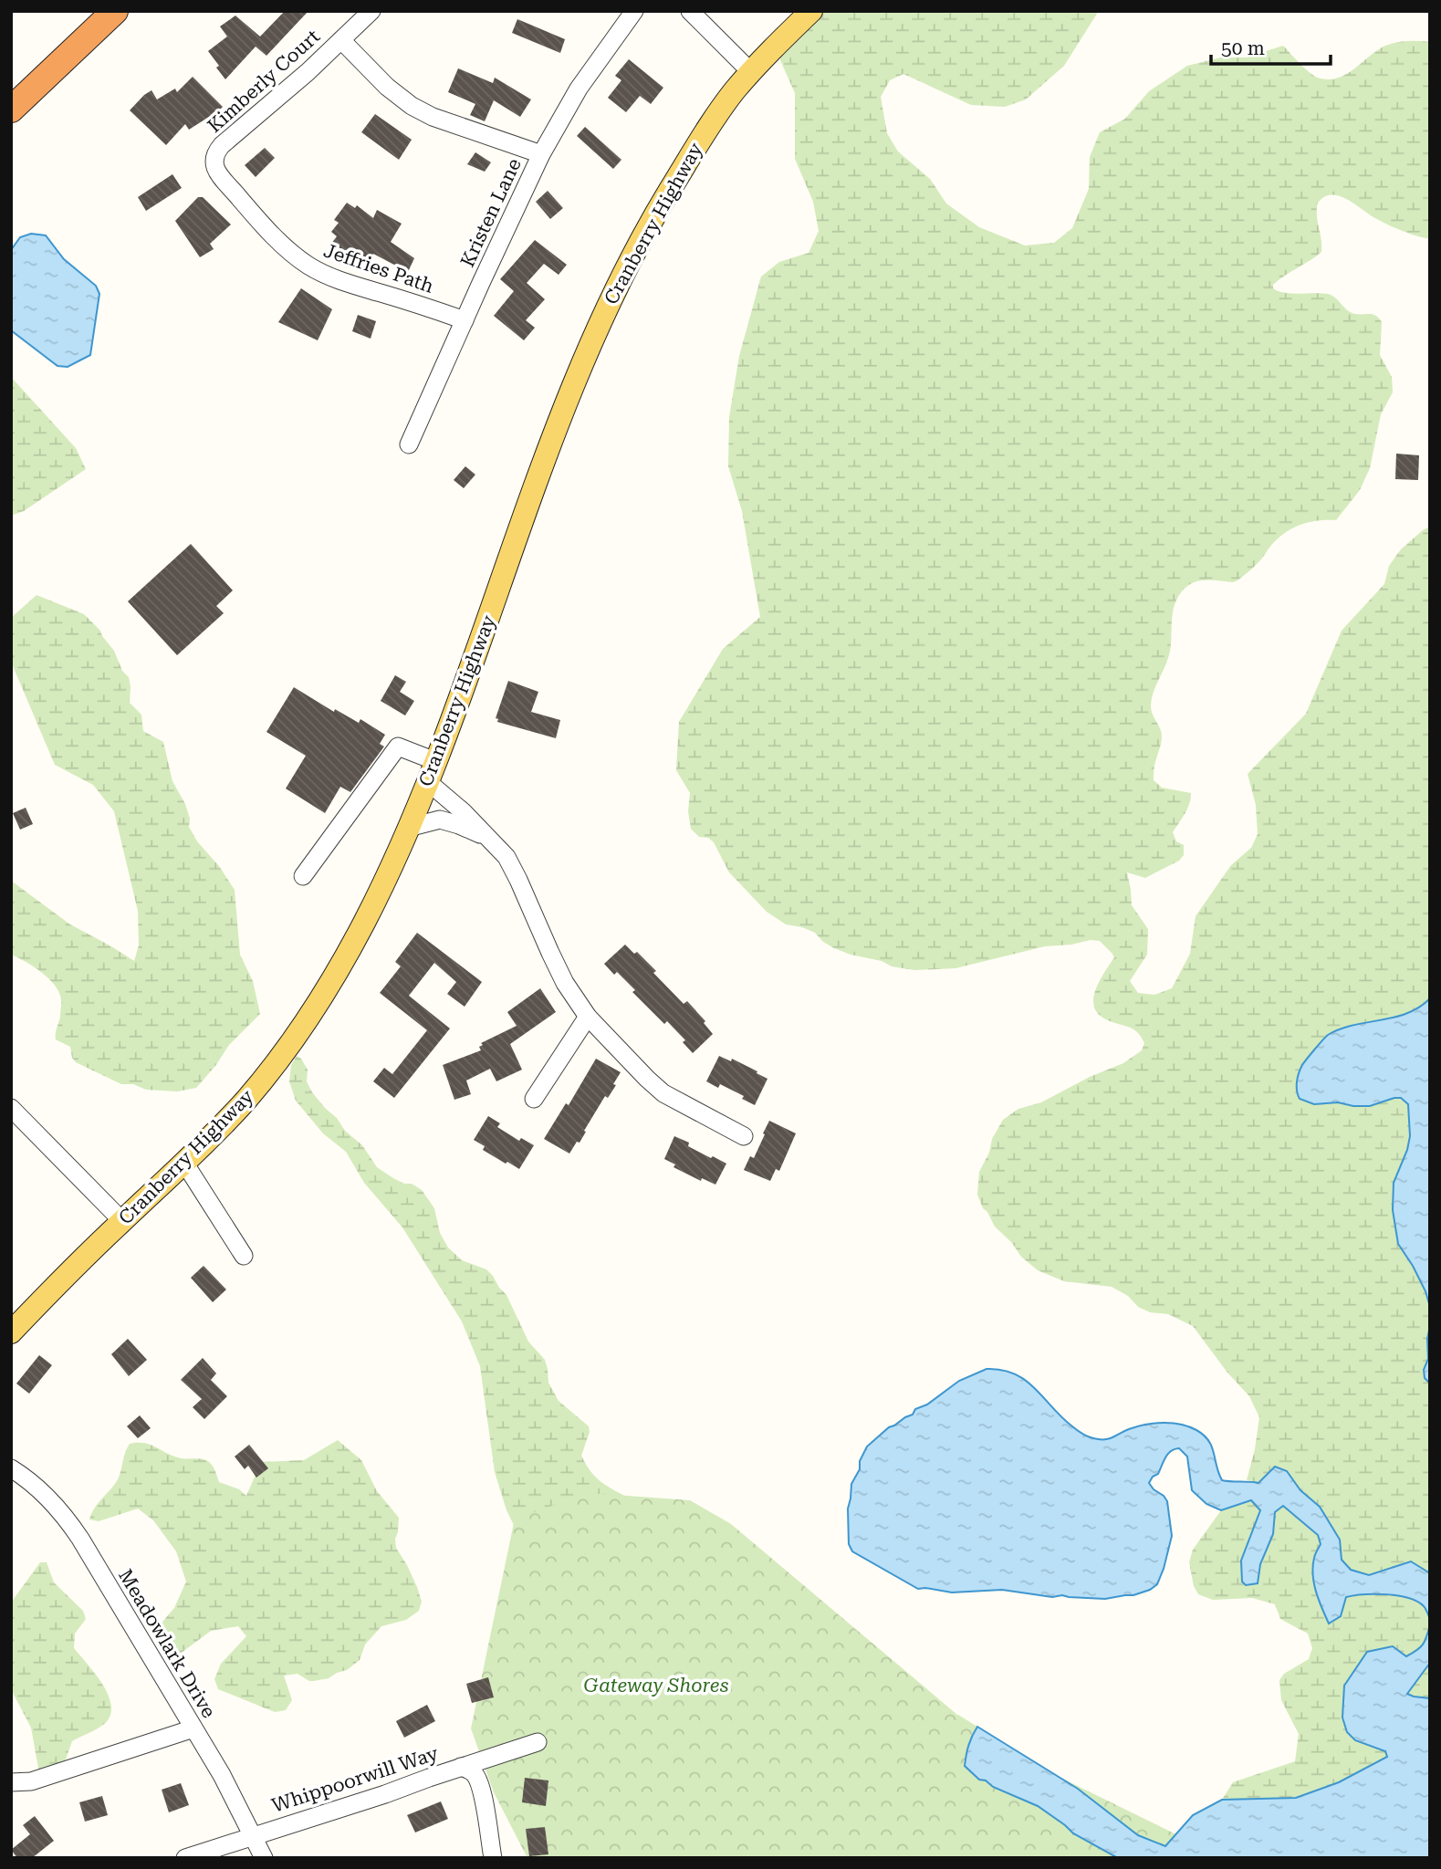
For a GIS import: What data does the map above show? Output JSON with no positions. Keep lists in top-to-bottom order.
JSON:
{
  "streets": {
    "main road": ["Cranberry Highway"],
    "street": [
      "Kimberly Court",
      "Kristen Lane",
      "Jeffries Path",
      "Meadowlark Drive",
      "Whippoorwill Way"
    ]
  },
  "crossings": [
    ["Kimberly Court", "Jeffries Path"],
    ["Kristen Lane", "Jeffries Path"],
    ["Meadowlark Drive", "Whippoorwill Way"]
  ],
  "parks": ["Gateway Shores"],
  "scale_bar": "50 m"
}
